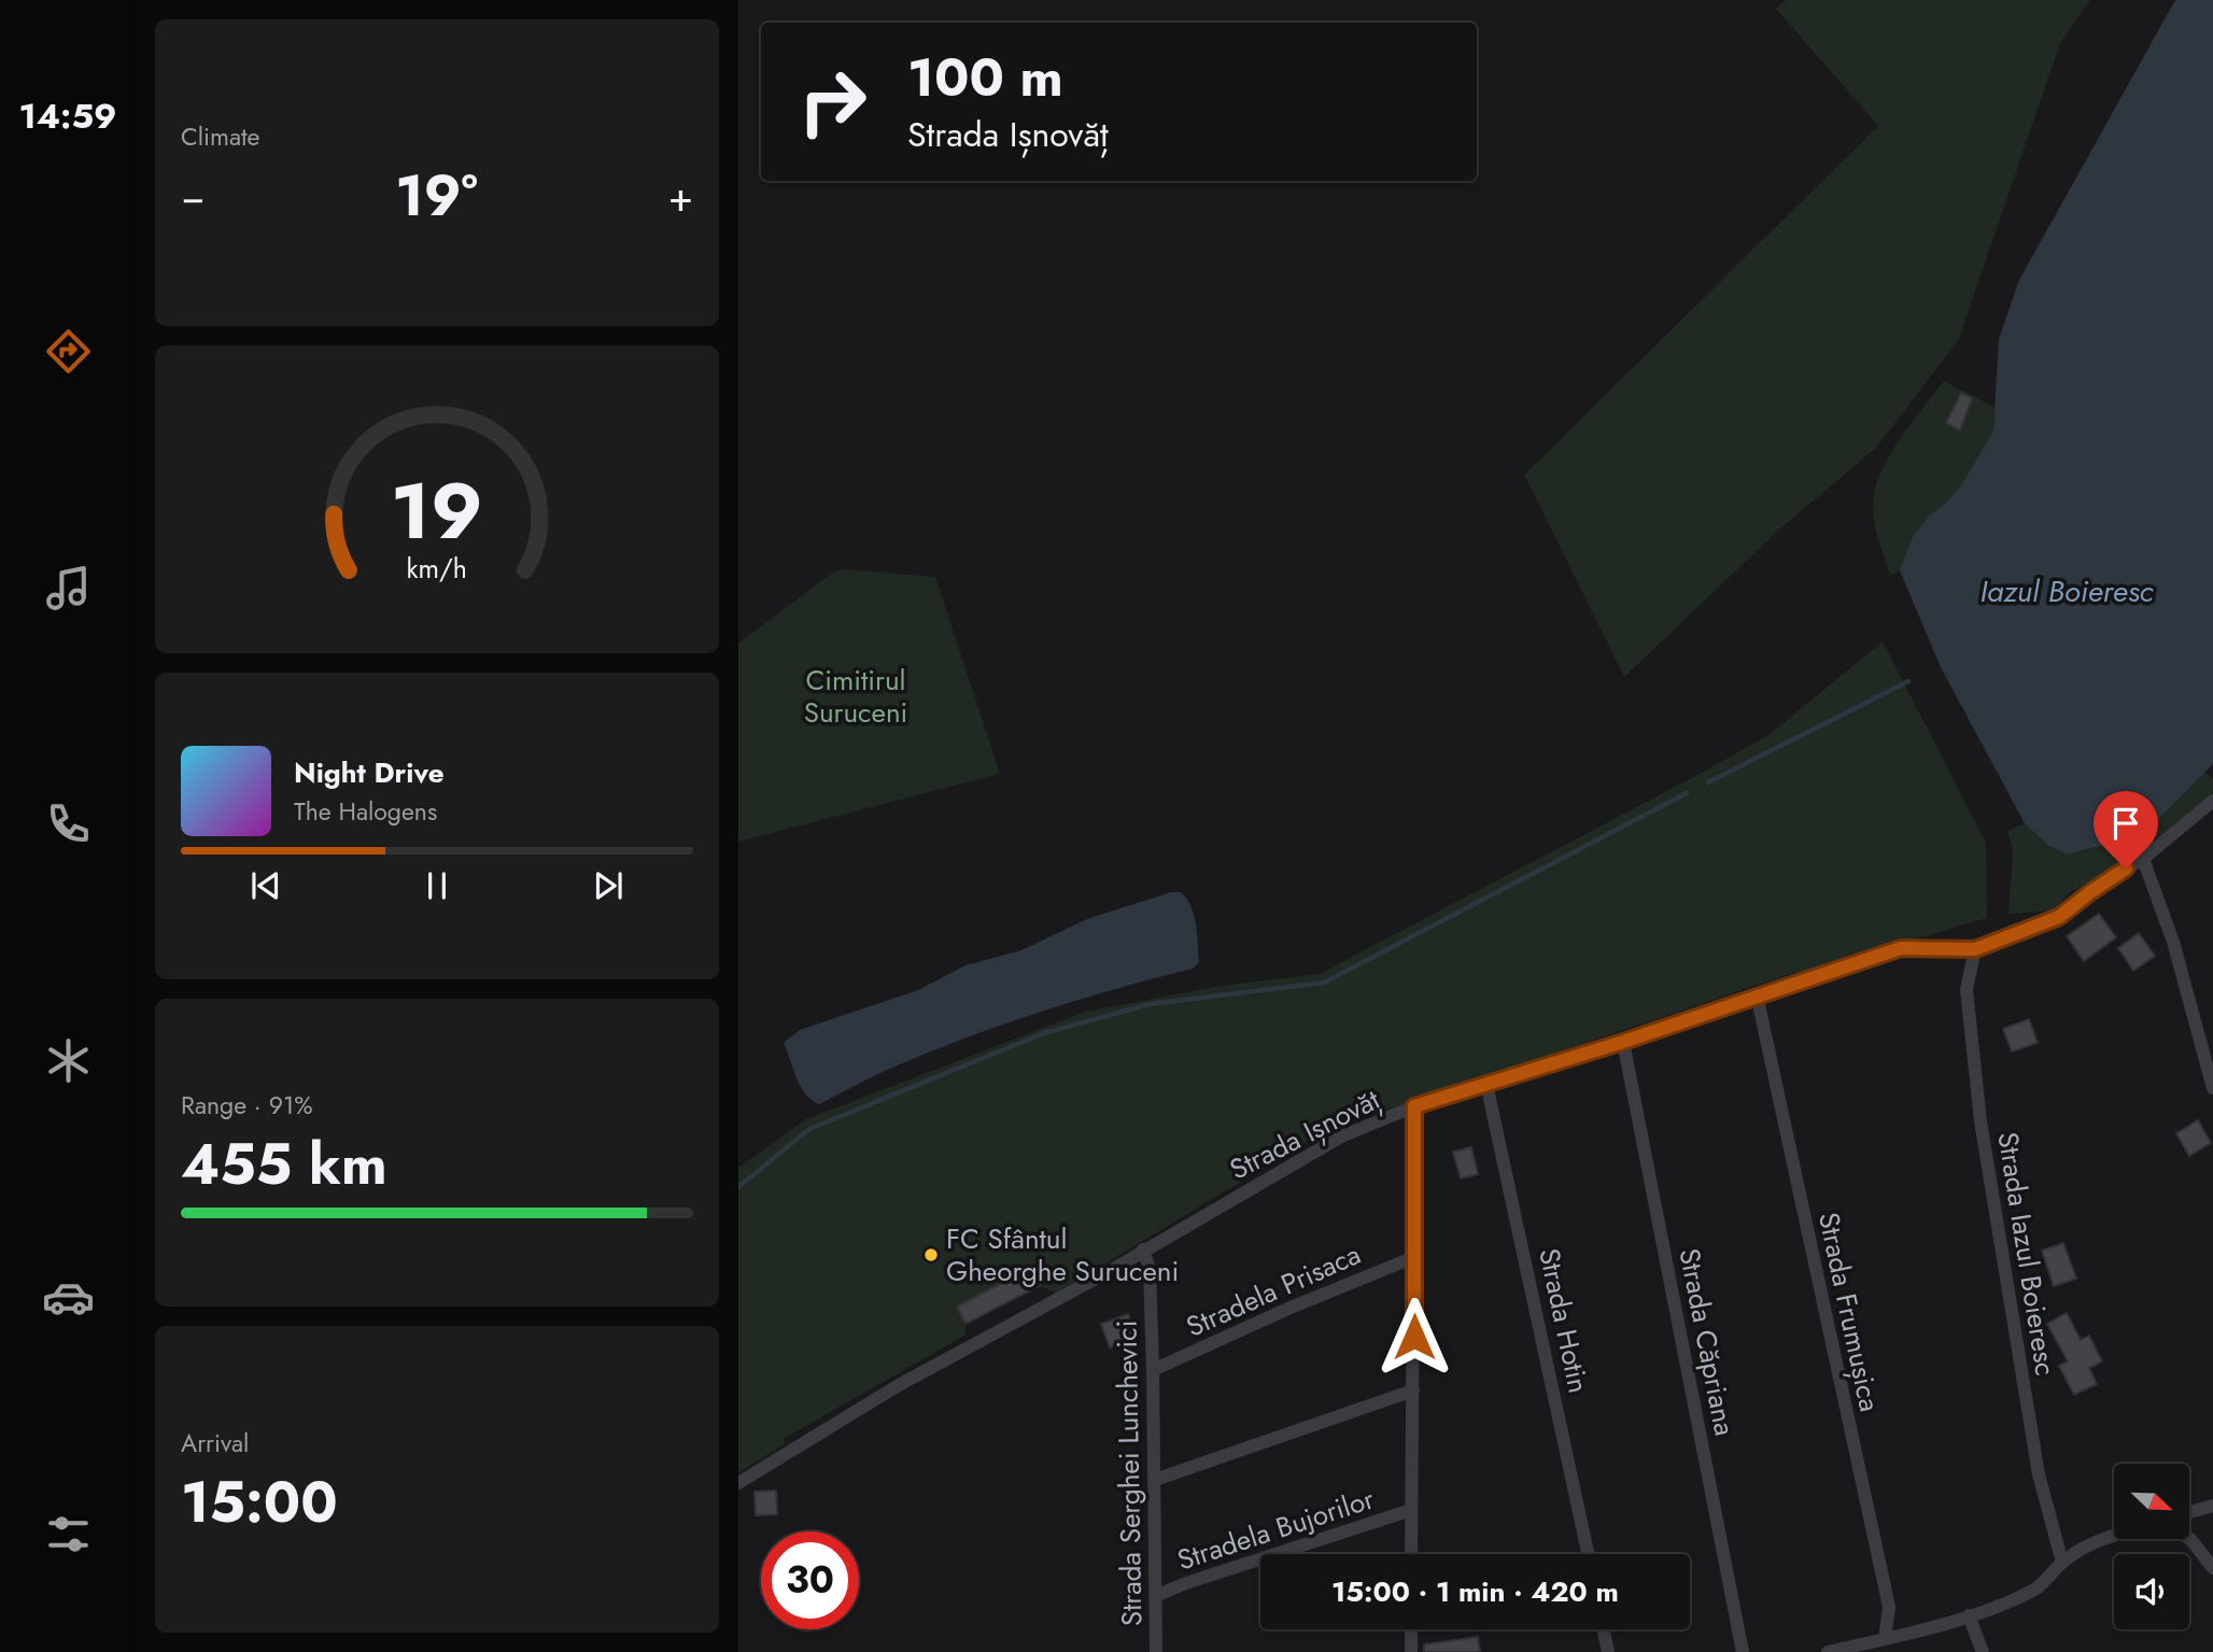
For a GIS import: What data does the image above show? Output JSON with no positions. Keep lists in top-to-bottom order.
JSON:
{
  "streets": {
    "street": [
      "Strada Ișnovăț",
      "Strada Iazul Boieresc",
      "Stradela Prisaca",
      "Strada Frumușica",
      "Strada Hotin",
      "Strada Căpriana",
      "Strada Serghei Lunchevici",
      "Stradela Bujorilor"
    ]
  },
  "crossings": [
    ["Strada Ișnovăț", "Strada Iazul Boieresc"],
    ["Strada Ișnovăț", "Strada Frumușica"],
    ["Strada Ișnovăț", "Strada Hotin"],
    ["Strada Ișnovăț", "Strada Căpriana"],
    ["Strada Ișnovăț", "Strada Serghei Lunchevici"],
    ["Stradela Prisaca", "Strada Serghei Lunchevici"],
    ["Strada Serghei Lunchevici", "Stradela Bujorilor"]
  ],
  "water": ["Iazul Boieresc"],
  "parks": ["Cimitirul Suruceni"],
  "places": ["FC Sfântul Gheorghe Suruceni"],
  "north": "bottom right",
  "page": {
    "tabs": "14:59",
    "tile": [
      "Climate",
      ["Range · 91%", "455 km"],
      ["Arrival", "15:00"]
    ],
    "turn": ["100 m", "Strada Ișnovăț"],
    "heat": ["−", "19°", "+"],
    "song": ["Night Drive", "The Halogens"],
    "limit": "30",
    "trip": "15:00 · 1 min · 420 m",
    "gauge": ["19", "km/h"]
  }
}
